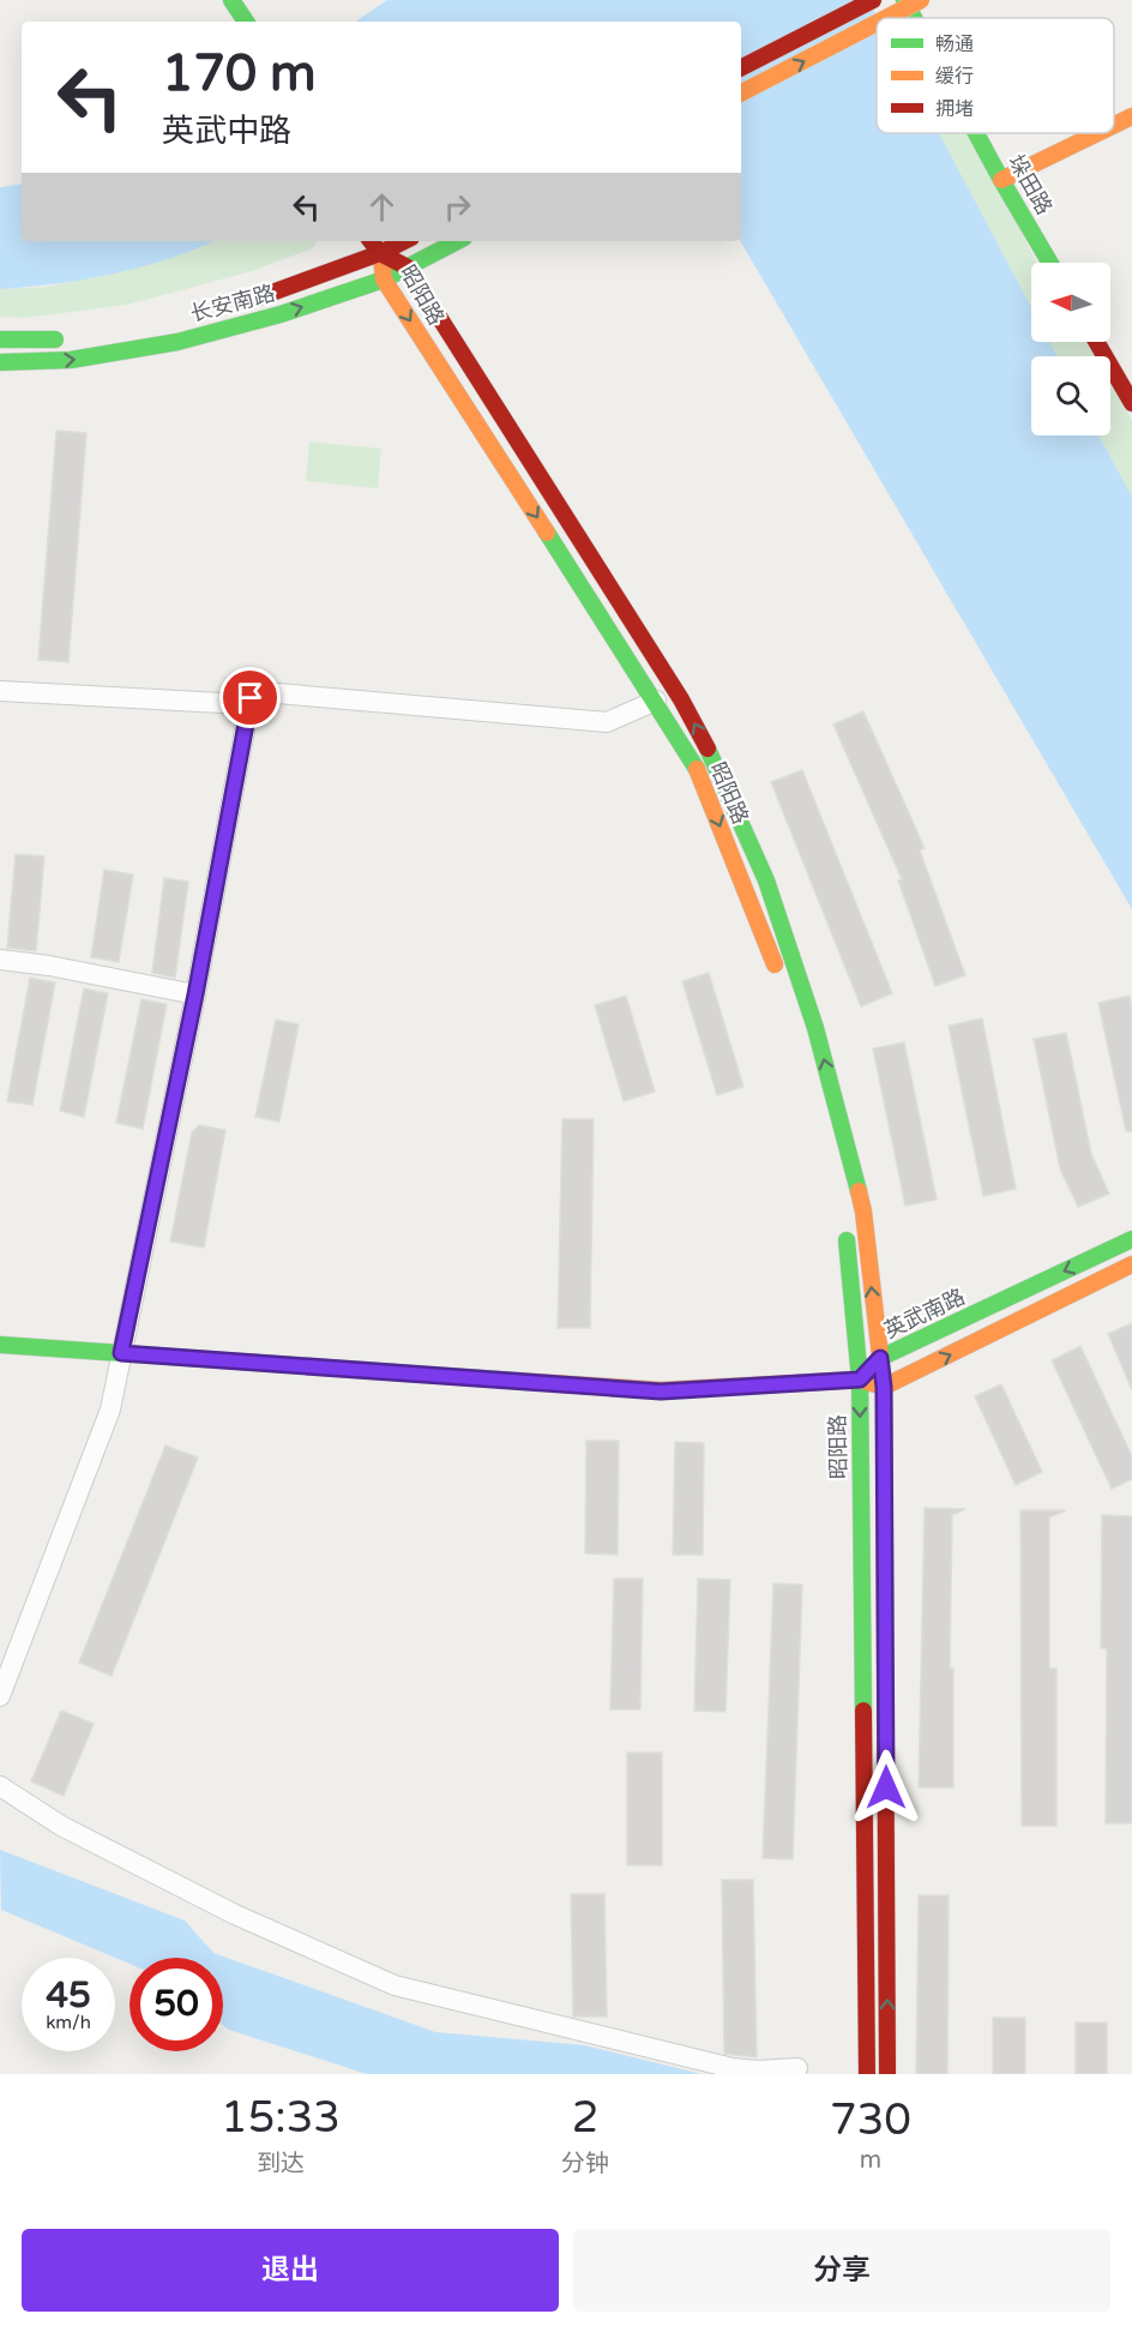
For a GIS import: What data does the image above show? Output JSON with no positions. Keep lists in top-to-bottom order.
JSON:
{
  "streets": {
    "main road": [
      "垛田路",
      "昭阳路",
      "长安南路",
      "英武南路"
    ]
  },
  "crossings": [
    ["昭阳路", "长安南路"],
    ["昭阳路", "英武南路"]
  ],
  "legend": ["畅通", "缓行", "拥堵"],
  "north": "left",
  "page": {
    "turn": ["170 m", "英武中路"],
    "speed": "45 km/h",
    "limit": "50",
    "eta": [
      "15:33",
      "到达",
      "2",
      "分钟",
      "730",
      "m"
    ],
    "buttons": ["退出", "分享"]
  }
}
